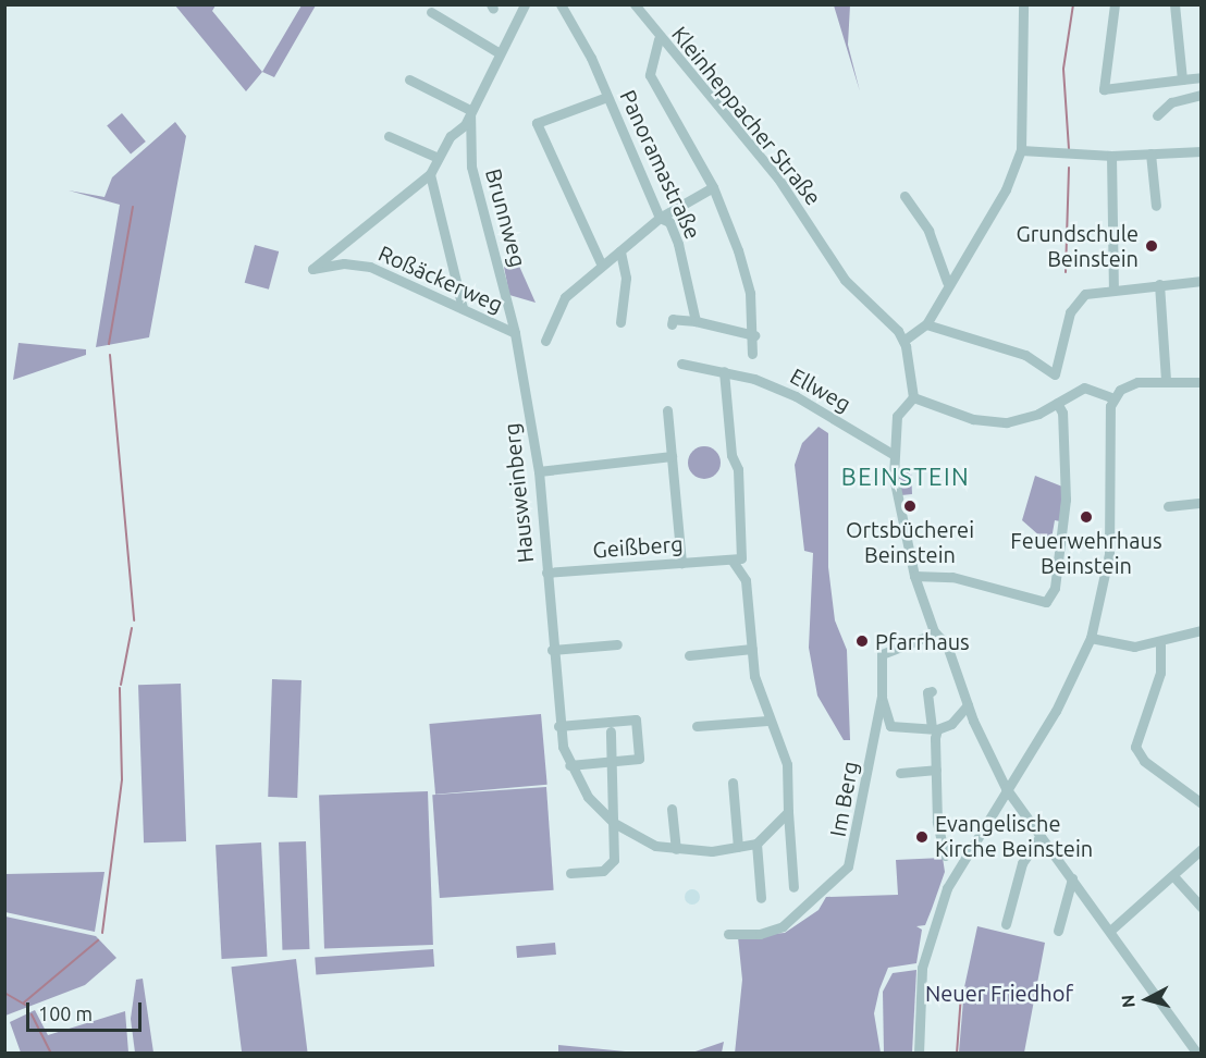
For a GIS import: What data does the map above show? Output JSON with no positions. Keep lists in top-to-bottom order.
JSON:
{
  "streets": {
    "street": [
      "Kleinheppacher Straße",
      "Panoramastraße",
      "Brunnweg",
      "Roßäckerweg",
      "Ellweg",
      "Hausweinberg",
      "Geißberg",
      "Im Berg"
    ]
  },
  "crossings": [
    ["Brunnweg", "Roßäckerweg"],
    ["Brunnweg", "Hausweinberg"],
    ["Roßäckerweg", "Hausweinberg"],
    ["Hausweinberg", "Geißberg"]
  ],
  "districts": ["BEINSTEIN"],
  "parks": ["Neuer Friedhof"],
  "places": [
    "Grundschule Beinstein",
    "Ortsbücherei Beinstein",
    "Feuerwehrhaus Beinstein",
    "Pfarrhaus",
    "Evangelische Kirche Beinstein"
  ],
  "scale_bar": "100 m",
  "north": "left"
}
